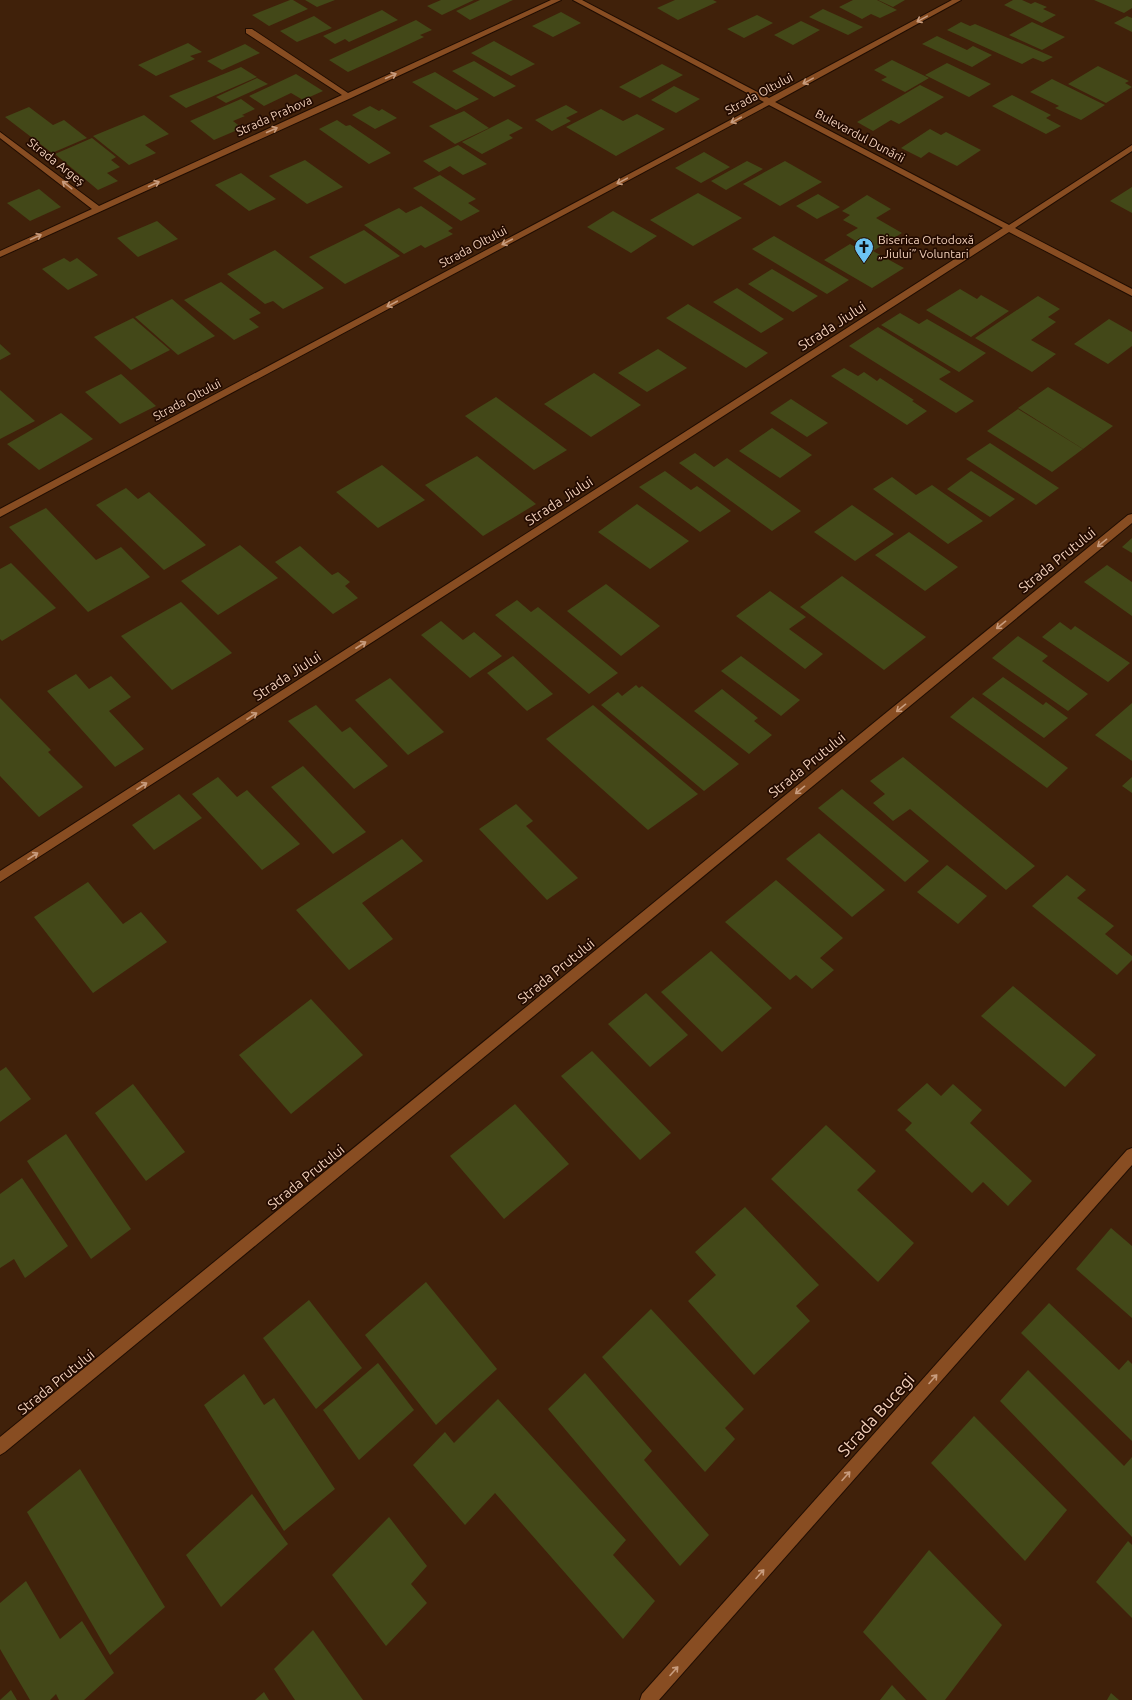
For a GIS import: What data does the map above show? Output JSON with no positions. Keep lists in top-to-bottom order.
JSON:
{
  "streets": {
    "street": [
      "Strada Oltului",
      "Strada Prahova",
      "Bulevardul Dunării",
      "Strada Argeș",
      "Strada Jiului",
      "Strada Prutului",
      "Strada Bucegi"
    ]
  },
  "crossings": [
    ["Strada Oltului", "Bulevardul Dunării"],
    ["Strada Prahova", "Strada Argeș"],
    ["Bulevardul Dunării", "Strada Jiului"]
  ],
  "one_way": [
    "Strada Oltului",
    "Strada Prahova",
    "Strada Argeș",
    "Strada Jiului",
    "Strada Prutului",
    "Strada Bucegi"
  ],
  "places": {
    "church": ["Biserica Ortodoxă „Jiului” Voluntari"]
  }
}
